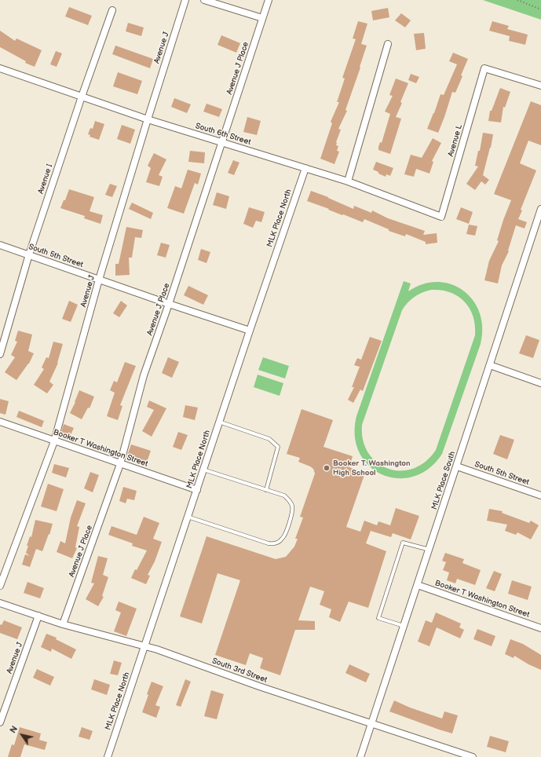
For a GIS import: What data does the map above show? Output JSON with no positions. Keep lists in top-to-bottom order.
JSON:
{
  "streets": {
    "street": [
      "Avenue J",
      "Avenue J Place",
      "South 6th Street",
      "Avenue L",
      "Avenue I",
      "MLK Place North",
      "South 5th Street",
      "Booker T Washington Street",
      "MLK Place South",
      "South 3rd Street"
    ]
  },
  "crossings": [
    ["Avenue J", "South 6th Street"],
    ["Avenue J", "South 5th Street"],
    ["Avenue J", "Booker T Washington Street"],
    ["Avenue J", "South 3rd Street"],
    ["Avenue J Place", "South 6th Street"],
    ["Avenue J Place", "South 5th Street"],
    ["Avenue J Place", "Booker T Washington Street"],
    ["Avenue J Place", "South 3rd Street"],
    ["South 6th Street", "Avenue L"],
    ["South 6th Street", "Avenue I"],
    ["South 6th Street", "MLK Place North"],
    ["Avenue I", "South 5th Street"],
    ["MLK Place North", "South 5th Street"],
    ["MLK Place North", "Booker T Washington Street"],
    ["MLK Place North", "South 3rd Street"],
    ["South 5th Street", "MLK Place South"],
    ["Booker T Washington Street", "MLK Place South"],
    ["MLK Place South", "South 3rd Street"]
  ],
  "places": ["Booker T. Washington High School"],
  "north": "top left"
}
